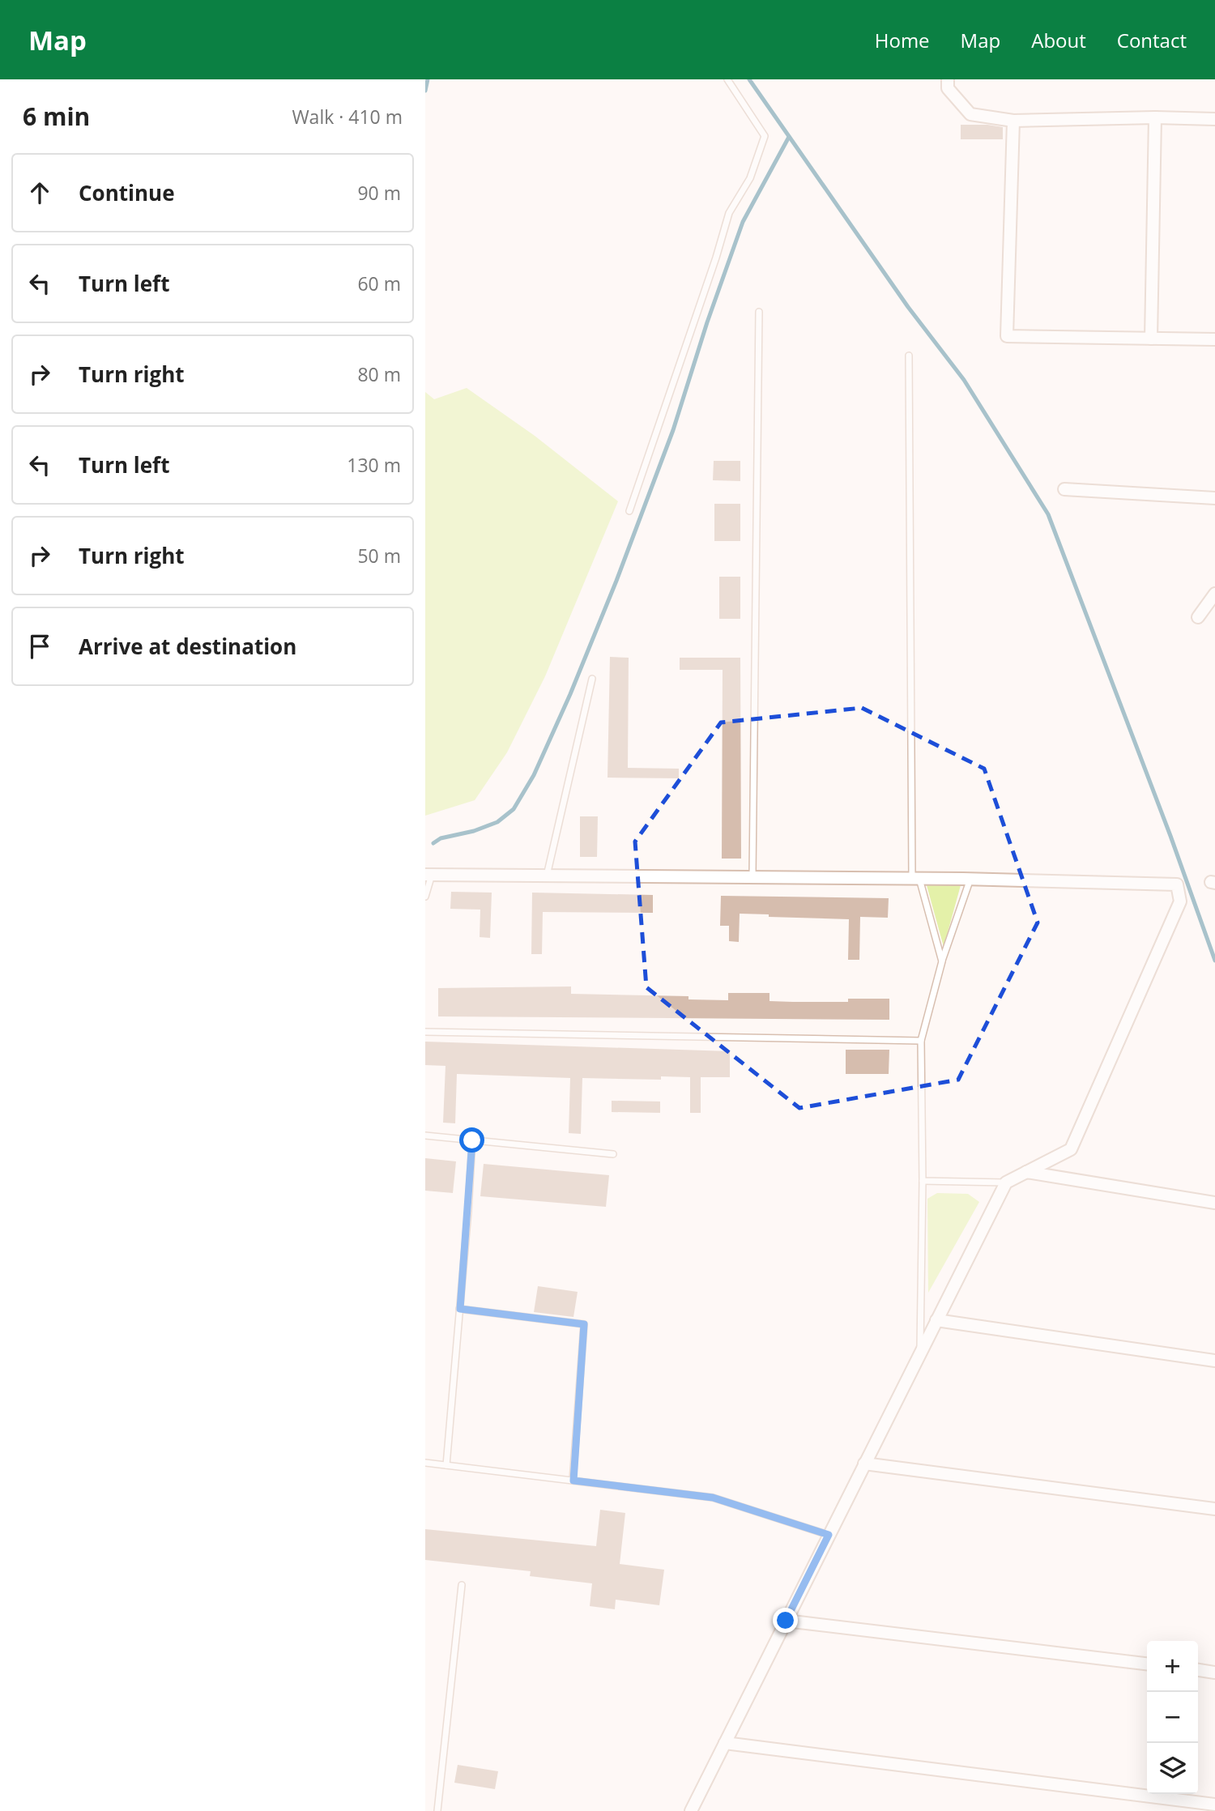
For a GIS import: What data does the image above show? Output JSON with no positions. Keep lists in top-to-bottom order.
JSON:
{
  "page": {
    "header": "Map",
    "nav": [
      "Home",
      "Map",
      "About",
      "Contact"
    ],
    "heading": ["6 min", "Walk · 410 m"],
    "list": [
      ["Continue", "90 m"],
      ["Turn left", "60 m"],
      ["Turn right", "80 m"],
      ["Turn left", "130 m"],
      ["Turn right", "50 m"],
      "Arrive at destination"
    ],
    "map_buttons": ["+", "−"]
  }
}
